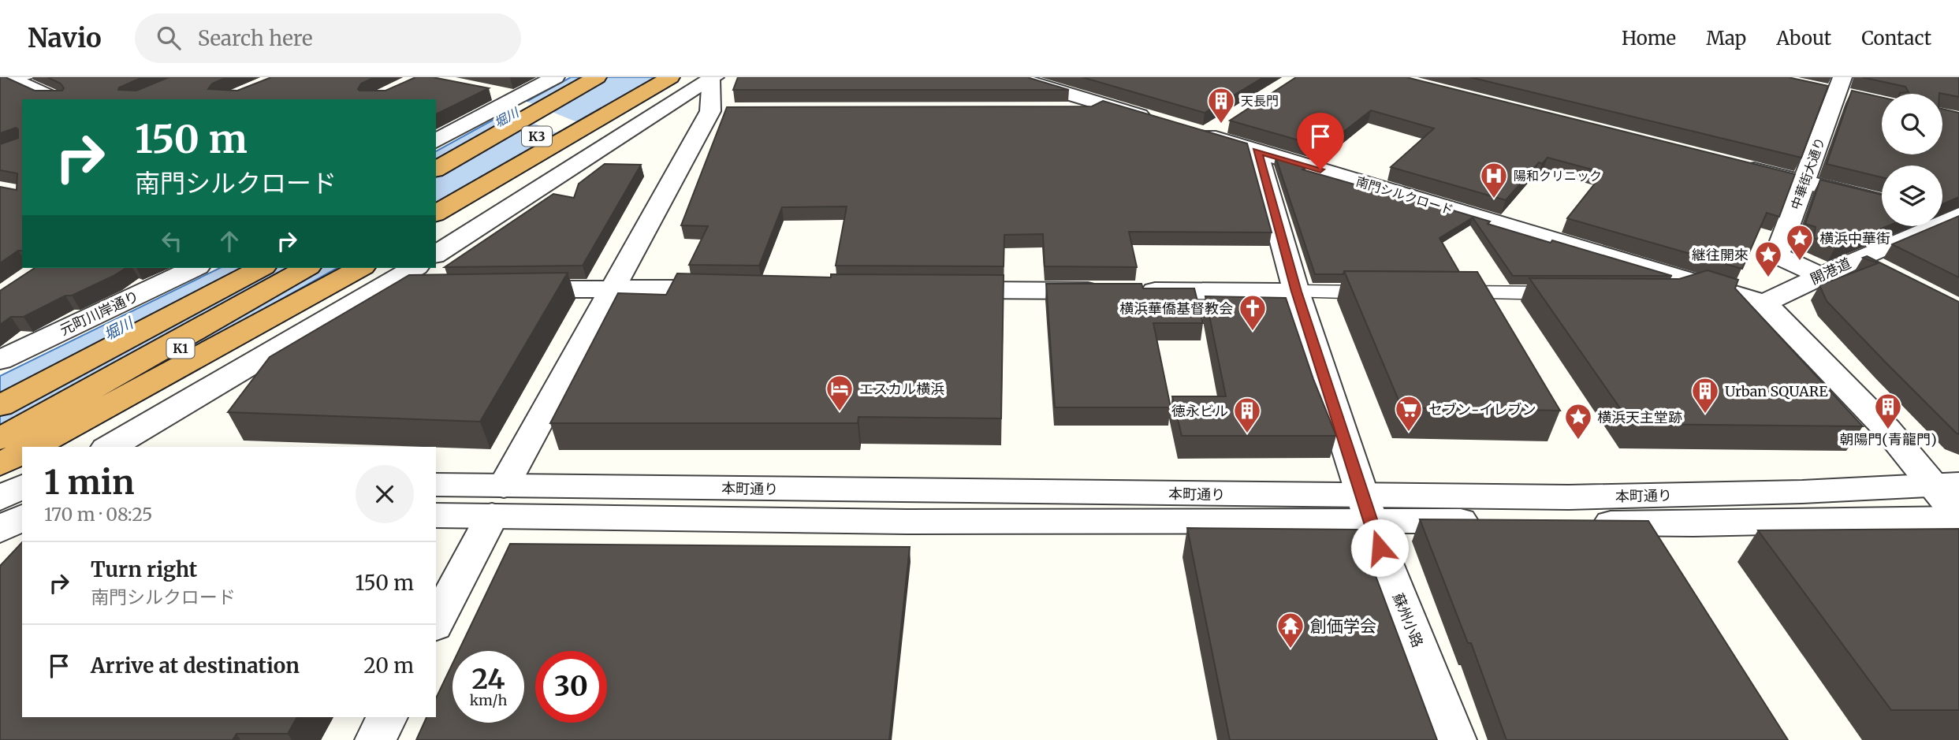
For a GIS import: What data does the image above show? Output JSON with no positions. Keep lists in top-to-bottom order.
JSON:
{
  "streets": {
    "highway": ["K3", "K1"],
    "street": [
      "中華街大通り",
      "南門シルクロード",
      "開港道",
      "元町川岸通り",
      "本町通り",
      "蘇州小路"
    ]
  },
  "crossings": [
    ["中華街大通り", "開港道"],
    ["南門シルクロード", "開港道"],
    ["南門シルクロード", "蘇州小路"],
    ["本町通り", "蘇州小路"]
  ],
  "water": ["堀川"],
  "places": {
    "building": [
      "天長門",
      "Urban SQUARE",
      "朝陽門(青龍門)",
      "徳永ビル"
    ],
    "hospital": ["陽和クリニック"],
    "place": ["横浜中華街", "継往開來", "横浜天主堂跡"],
    "church": ["横浜華僑基督教会"],
    "hotel": ["エスカル横浜"],
    "supermarket": ["セブン-イレブン"],
    "temple": ["創価学会"]
  },
  "page": {
    "header": "Navio",
    "search": "Search here",
    "nav": [
      "Home",
      "Map",
      "About",
      "Contact"
    ],
    "turn": ["150 m", "南門シルクロード"],
    "heading": ["1 min", "170 m · 08:25"],
    "list": [
      {
        "name": "Turn right",
        "note": "南門シルクロード",
        "value": "150 m"
      },
      {
        "name": "Arrive at destination",
        "value": "20 m"
      }
    ],
    "speed": "24 km/h",
    "limit": "30"
  }
}
